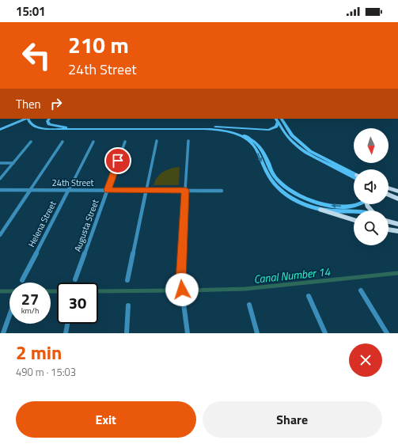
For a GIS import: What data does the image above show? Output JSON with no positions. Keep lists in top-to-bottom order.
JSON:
{
  "streets": {
    "street": ["24th Street", "Helena Street", "Augusta Street"]
  },
  "crossings": [
    ["24th Street", "Helena Street"],
    ["24th Street", "Augusta Street"]
  ],
  "water": ["Canal Number 14"],
  "north": "bottom",
  "page": {
    "status": "15:01",
    "turn": ["210 m", "24th Street"],
    "then": "Then",
    "speed": "27 km/h",
    "limit": "30",
    "heading": ["2 min", "490 m · 15:03"],
    "buttons": ["Exit", "Share"]
  }
}
